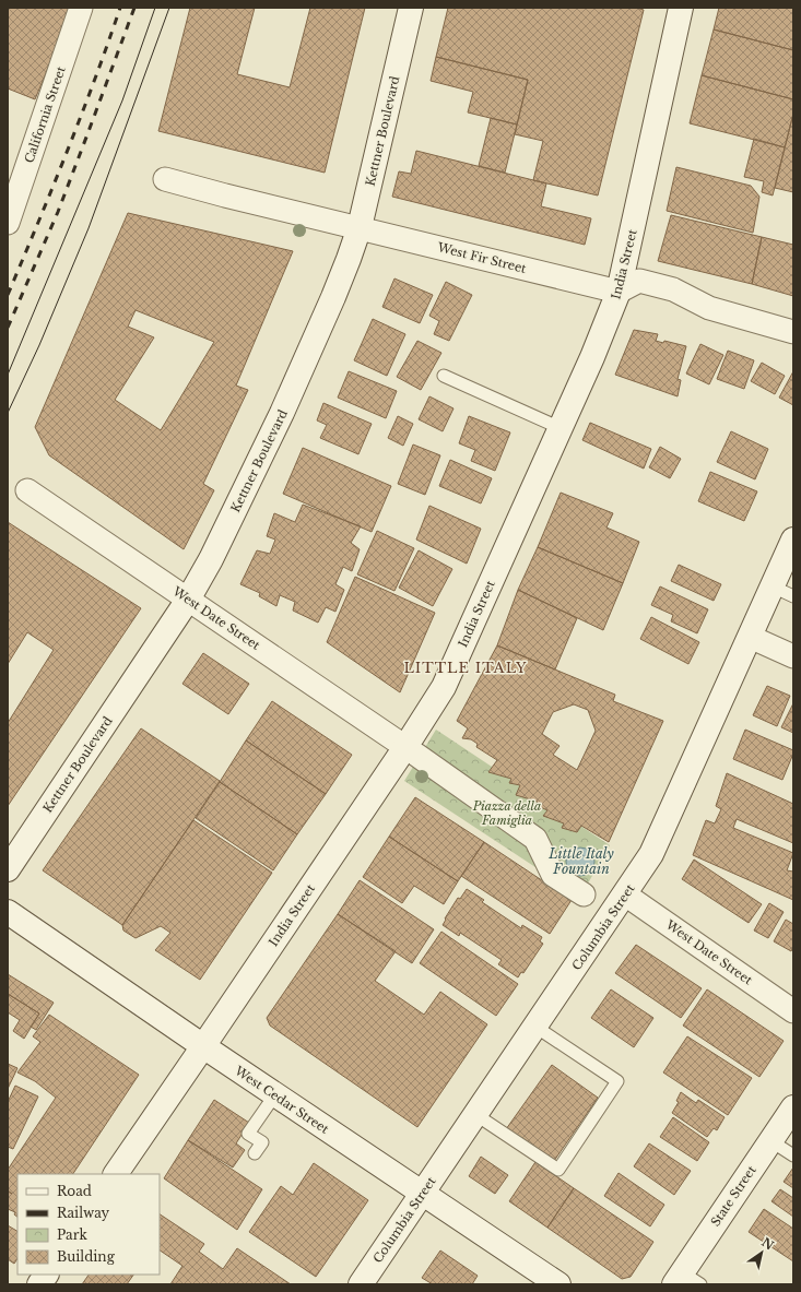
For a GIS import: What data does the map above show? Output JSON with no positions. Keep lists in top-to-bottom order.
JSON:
{
  "streets": {
    "main road": [
      "Kettner Boulevard",
      "India Street",
      "Columbia Street",
      "West Cedar Street",
      "State Street"
    ],
    "street": ["California Street", "West Fir Street", "West Date Street"]
  },
  "crossings": [
    ["Kettner Boulevard", "West Fir Street"],
    ["Kettner Boulevard", "West Date Street"],
    ["West Fir Street", "India Street"],
    ["India Street", "West Date Street"],
    ["India Street", "West Cedar Street"],
    ["West Date Street", "Columbia Street"],
    ["Columbia Street", "West Cedar Street"]
  ],
  "districts": ["LITTLE ITALY"],
  "water": ["Little Italy Fountain"],
  "parks": ["Piazza della Famiglia"],
  "legend": [
    "Road",
    "Railway",
    "Park",
    "Building"
  ],
  "north": "top right"
}
